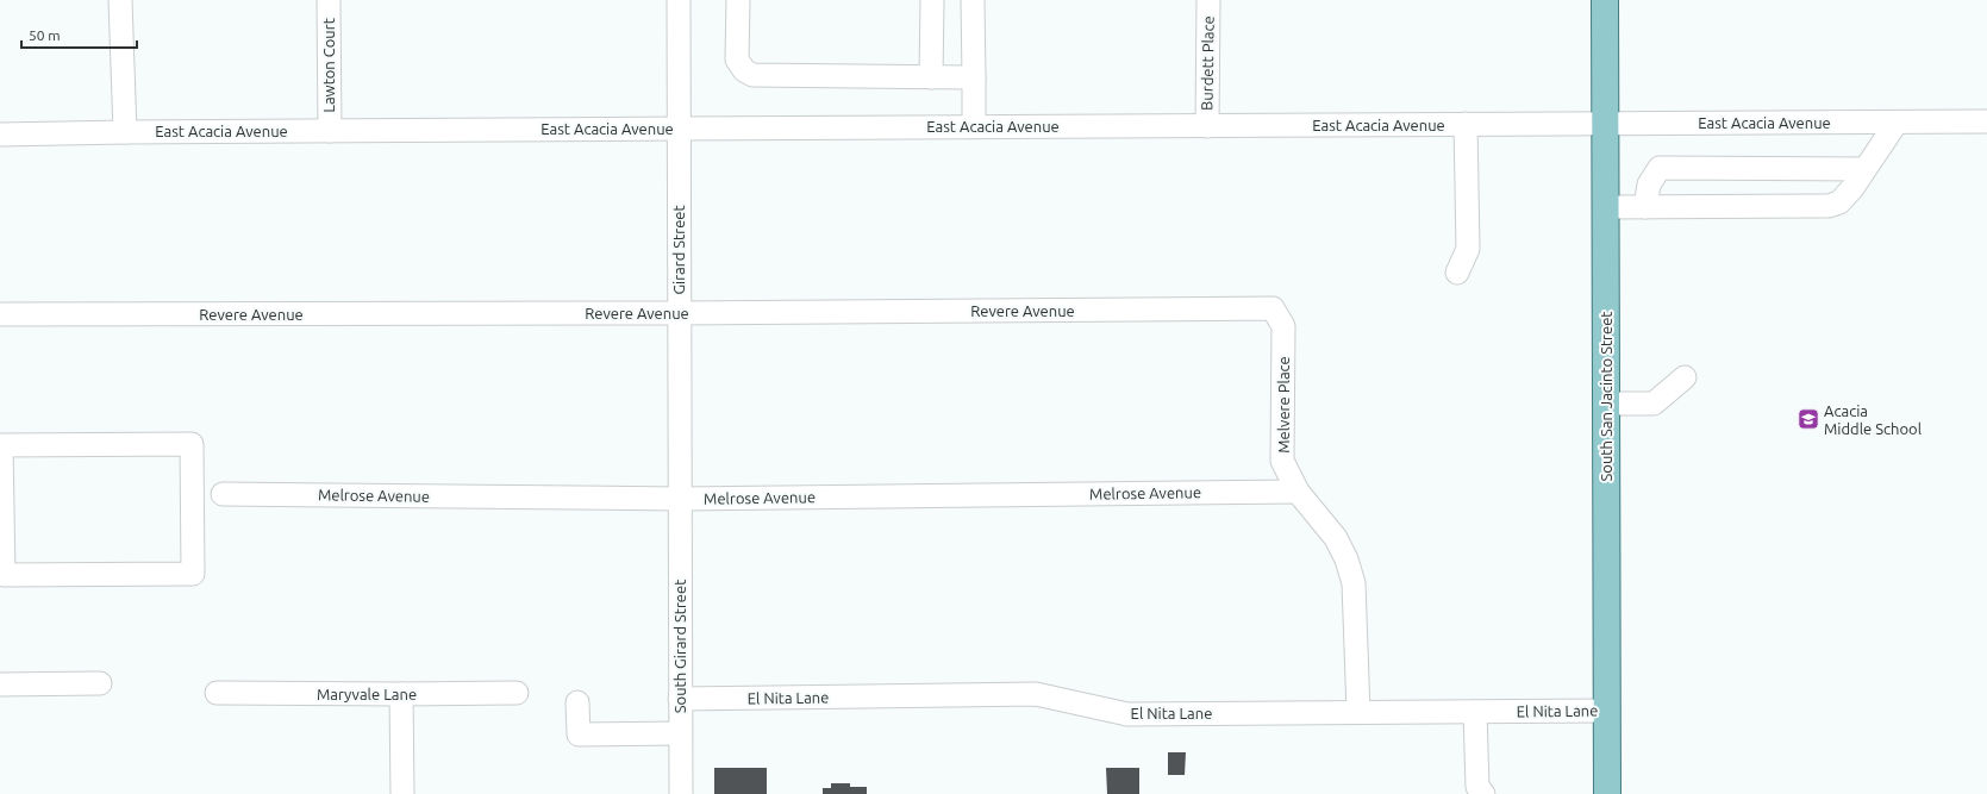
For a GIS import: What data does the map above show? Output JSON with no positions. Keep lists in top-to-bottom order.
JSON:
{
  "streets": {
    "main road": ["South San Jacinto Street"],
    "street": [
      "Burdett Place",
      "Lawton Court",
      "East Acacia Avenue",
      "Girard Street",
      "Revere Avenue",
      "Melvere Place",
      "Melrose Avenue",
      "South Girard Street",
      "Maryvale Lane",
      "El Nita Lane"
    ]
  },
  "crossings": [
    ["Burdett Place", "East Acacia Avenue"],
    ["Lawton Court", "East Acacia Avenue"],
    ["East Acacia Avenue", "Girard Street"],
    ["East Acacia Avenue", "South San Jacinto Street"],
    ["Girard Street", "Revere Avenue"],
    ["Girard Street", "Melrose Avenue"],
    ["Girard Street", "South Girard Street"],
    ["Revere Avenue", "Melvere Place"],
    ["South San Jacinto Street", "El Nita Lane"],
    ["Melvere Place", "Melrose Avenue"],
    ["Melvere Place", "El Nita Lane"],
    ["Melrose Avenue", "South Girard Street"],
    ["South Girard Street", "El Nita Lane"]
  ],
  "places": {
    "school or university": ["Acacia Middle School"]
  },
  "scale_bar": "50 m"
}
